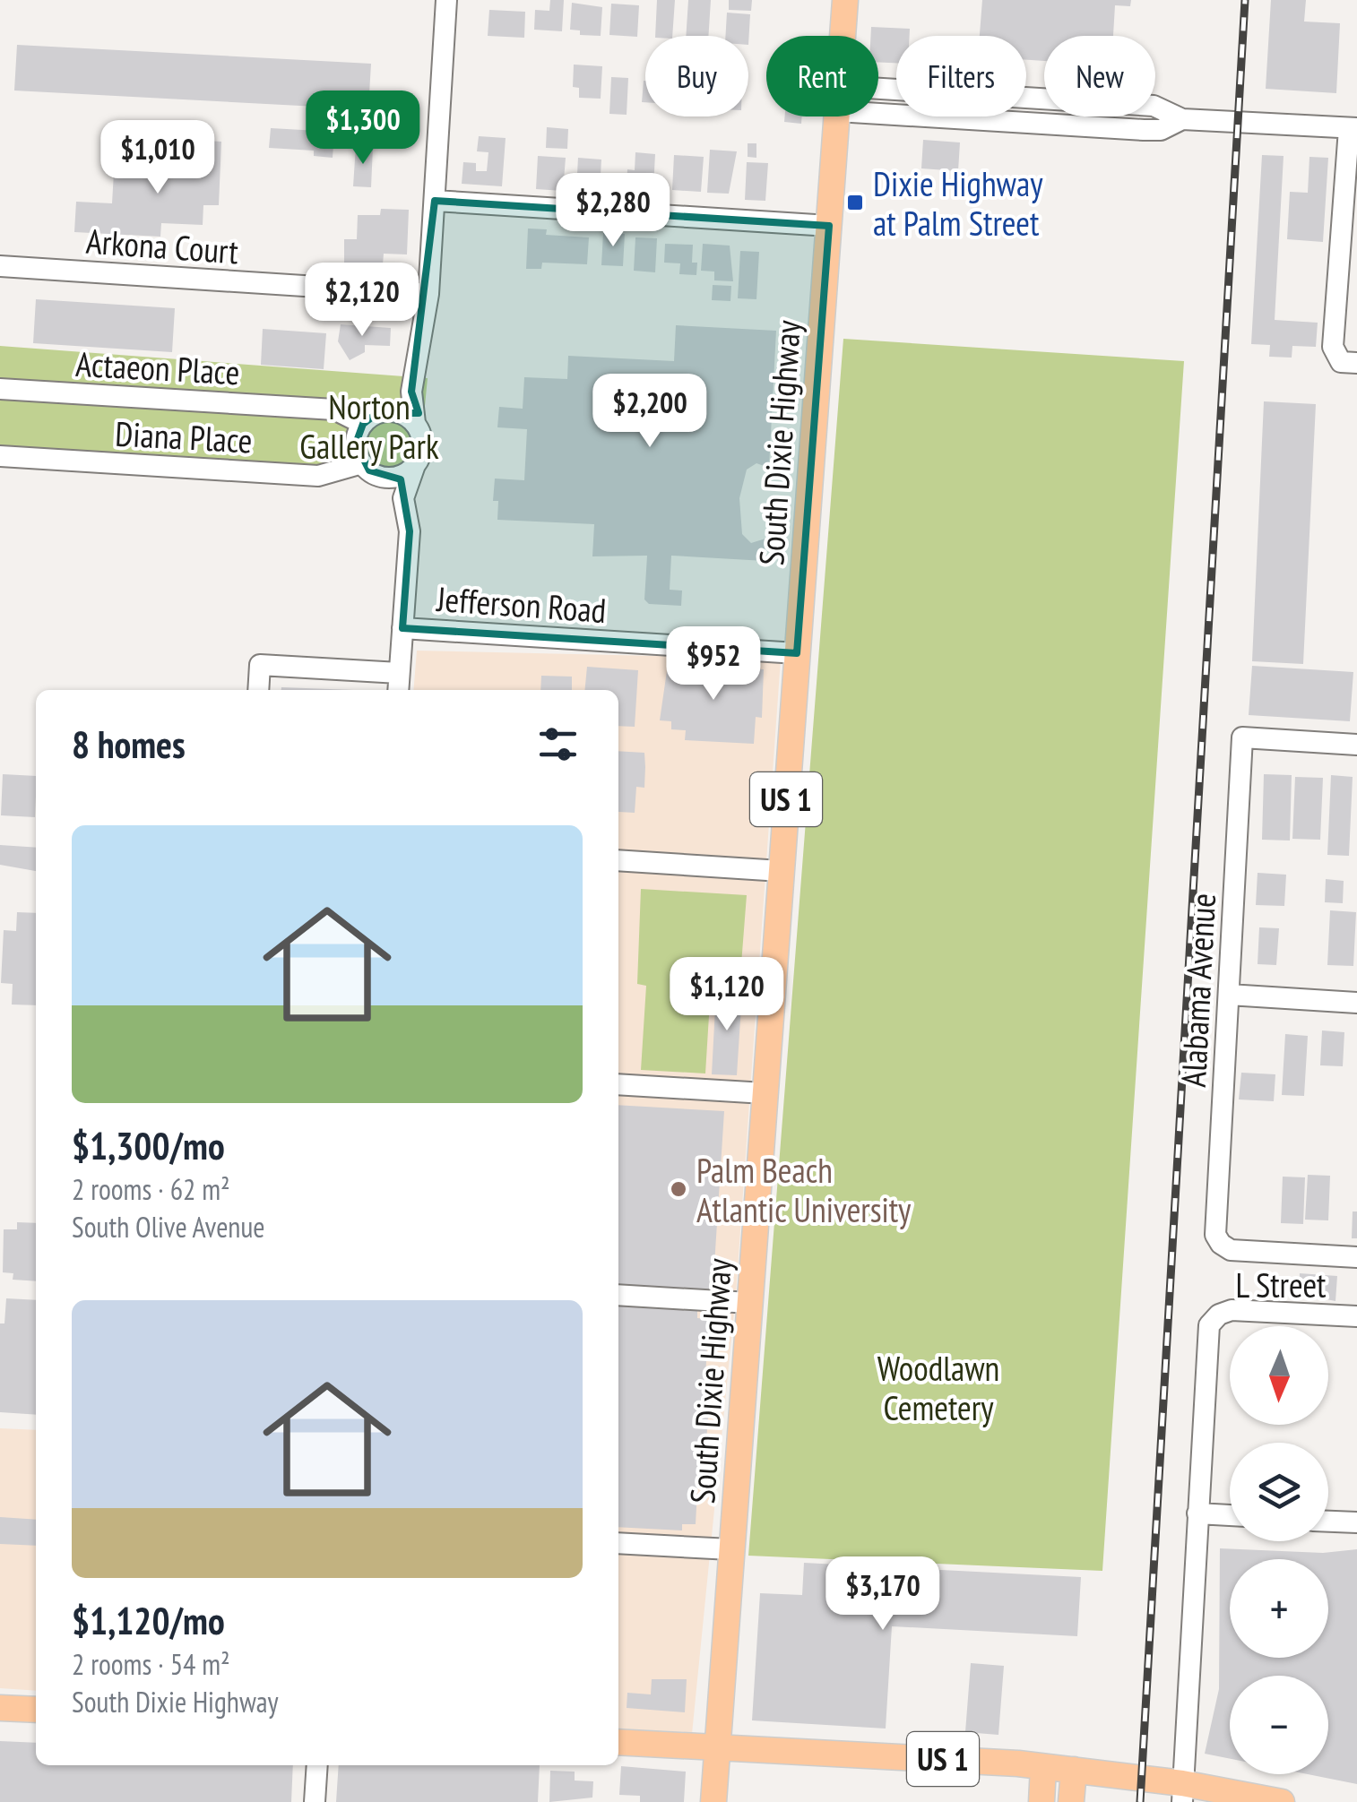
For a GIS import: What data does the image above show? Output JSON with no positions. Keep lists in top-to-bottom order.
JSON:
{
  "streets": {
    "main road": ["South Dixie Highway", "US 1"],
    "street": [
      "Arkona Court",
      "Actaeon Place",
      "Diana Place",
      "Jefferson Road",
      "Alabama Avenue",
      "L Street"
    ]
  },
  "crossings": [
    ["Actaeon Place", "Diana Place"],
    ["South Dixie Highway", "Jefferson Road"],
    ["South Dixie Highway", "US 1"]
  ],
  "parks": ["Norton Gallery Park", "Woodlawn Cemetery"],
  "places": {
    "transit": ["Dixie Highway at Palm Street"],
    "other": ["Palm Beach Atlantic University"]
  },
  "north": "bottom",
  "page": {
    "chip": [
      "Buy",
      "Rent",
      "Filters",
      "New"
    ],
    "price": [
      "$1,300",
      "$1,010",
      "$2,280",
      "$2,120",
      "$2,200",
      "$952",
      "$1,120",
      "$3,170"
    ],
    "heading": "8 homes",
    "list": [
      {
        "name": "$1,300/mo",
        "note": "2 rooms · 62 m² · South Olive Avenue"
      },
      {
        "name": "$1,120/mo",
        "note": "2 rooms · 54 m² · South Dixie Highway"
      }
    ],
    "map_buttons": ["+", "−"]
  }
}
